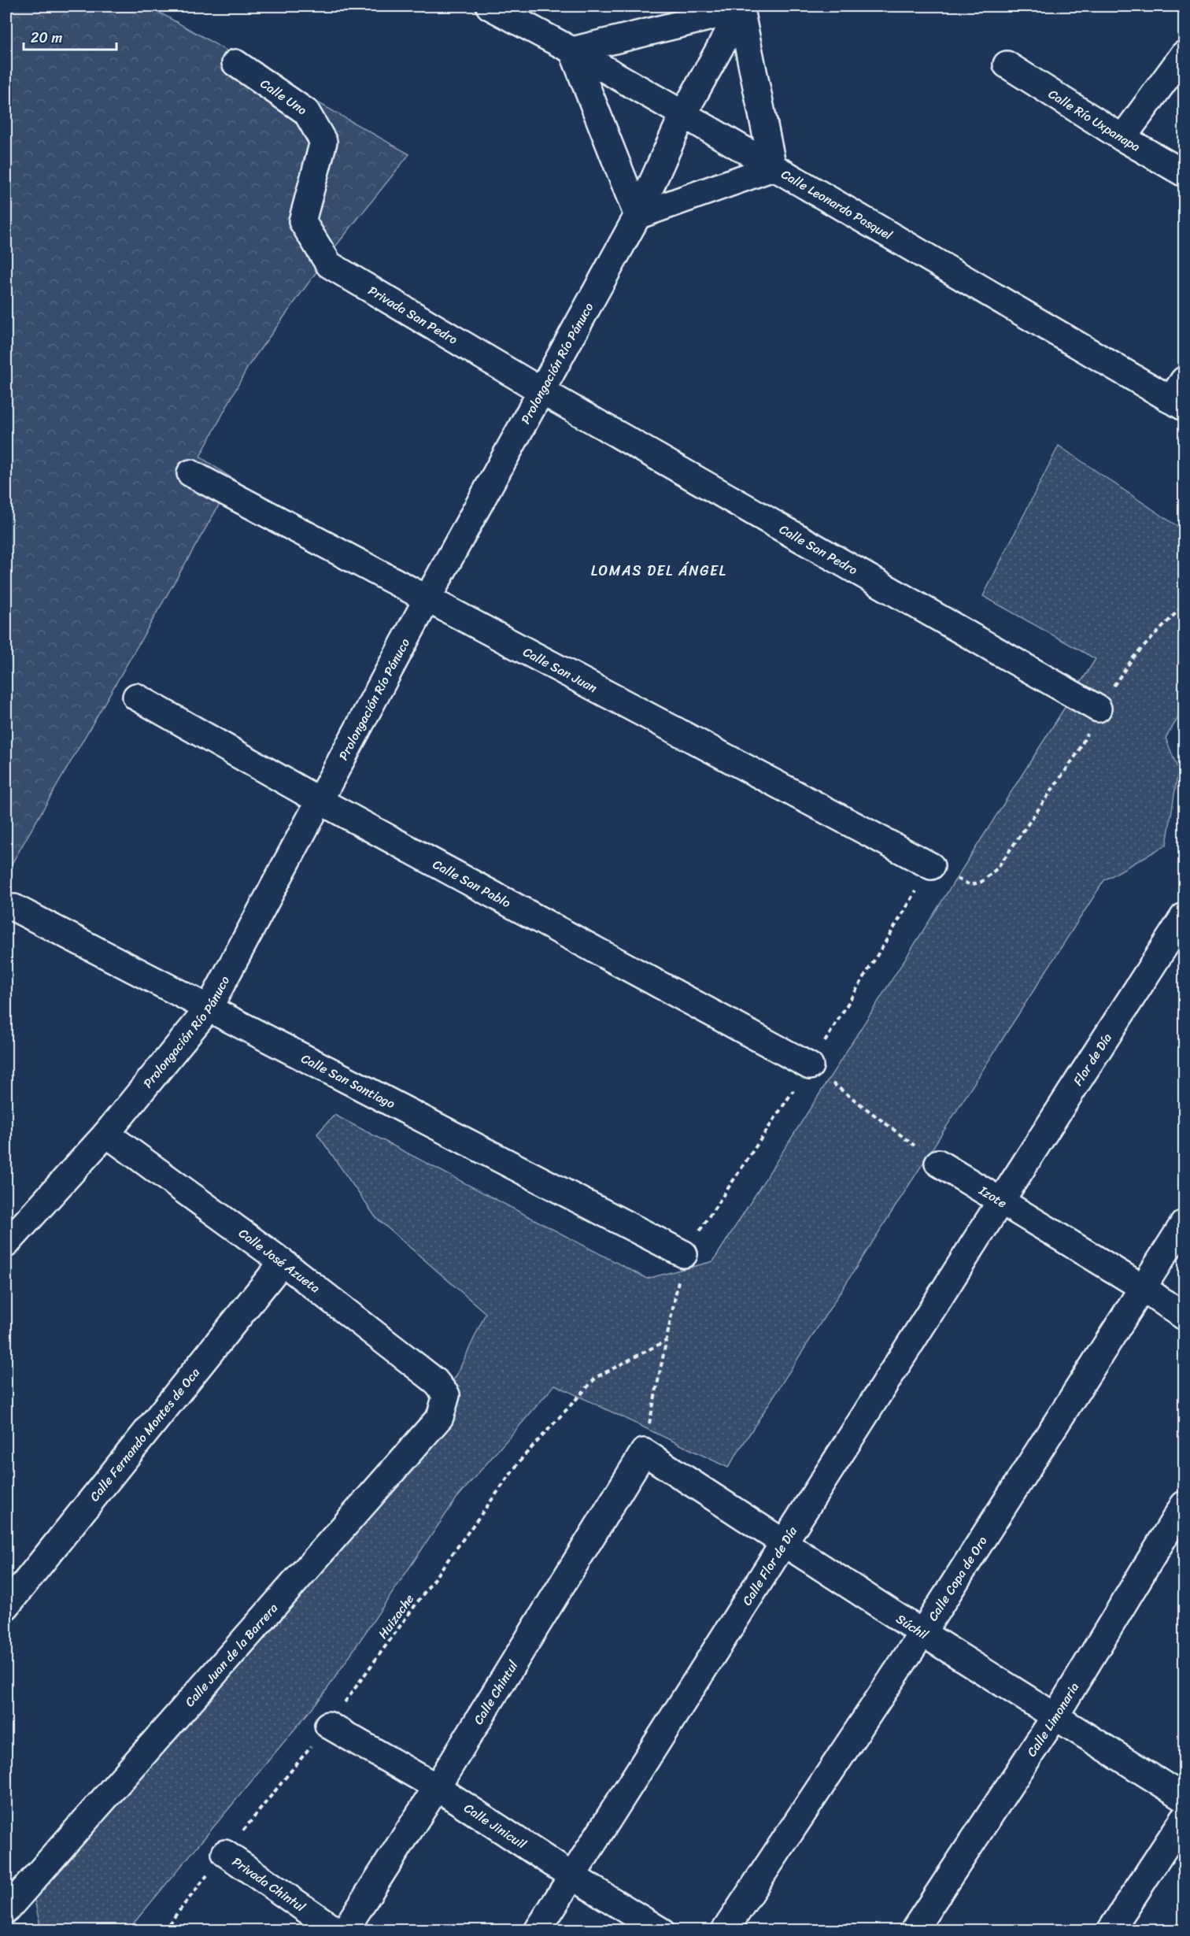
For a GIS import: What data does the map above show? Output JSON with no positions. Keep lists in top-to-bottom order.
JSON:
{
  "streets": {
    "street": [
      "Calle Uno",
      "Calle Río Uxpanapa",
      "Calle Leonardo Pasquel",
      "Privada San Pedro",
      "Prolongación Río Pánuco",
      "Calle San Pedro",
      "Calle San Juan",
      "Calle San Pablo",
      "Flor de Día",
      "Calle San Santiago",
      "Izote",
      "Calle José Azueta",
      "Calle Fernando Montes de Oca",
      "Calle Flor de Día",
      "Calle Copa de Oro",
      "Súchil",
      "Calle Juan de la Barrera",
      "Calle Chintul",
      "Calle Limonaria",
      "Calle Jinicuil",
      "Privada Chintul"
    ],
    "path": ["Huizache"]
  },
  "crossings": [
    ["Calle Uno", "Privada San Pedro"],
    ["Calle Leonardo Pasquel", "Prolongación Río Pánuco"],
    ["Privada San Pedro", "Prolongación Río Pánuco"],
    ["Privada San Pedro", "Calle San Pedro"],
    ["Prolongación Río Pánuco", "Calle San Pedro"],
    ["Prolongación Río Pánuco", "Calle San Juan"],
    ["Prolongación Río Pánuco", "Calle San Pablo"],
    ["Prolongación Río Pánuco", "Calle San Santiago"],
    ["Prolongación Río Pánuco", "Calle José Azueta"],
    ["Flor de Día", "Izote"],
    ["Flor de Día", "Calle Flor de Día"],
    ["Izote", "Calle Flor de Día"],
    ["Izote", "Calle Copa de Oro"],
    ["Calle José Azueta", "Calle Fernando Montes de Oca"],
    ["Calle José Azueta", "Calle Juan de la Barrera"],
    ["Calle Flor de Día", "Súchil"],
    ["Calle Flor de Día", "Calle Jinicuil"],
    ["Calle Copa de Oro", "Súchil"],
    ["Huizache", "Calle Jinicuil"],
    ["Huizache", "Privada Chintul"],
    ["Súchil", "Calle Chintul"],
    ["Súchil", "Calle Limonaria"],
    ["Calle Chintul", "Calle Jinicuil"]
  ],
  "districts": ["LOMAS DEL ÁNGEL"],
  "scale_bar": "20 m"
}
